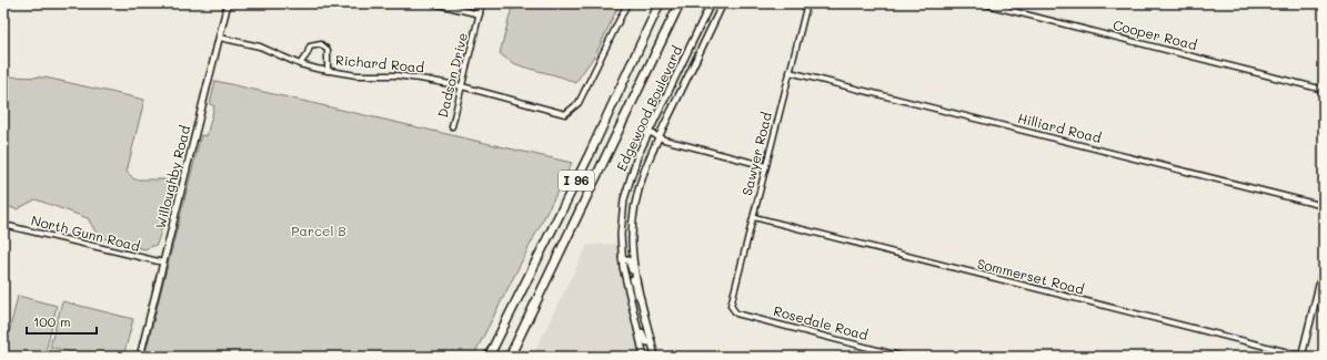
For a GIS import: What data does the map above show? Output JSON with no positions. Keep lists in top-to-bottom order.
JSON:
{
  "streets": {
    "highway": ["I 96"],
    "street": [
      "Cooper Road",
      "Richard Road",
      "Dadson Drive",
      "Edgewood Boulevard",
      "Hilliard Road",
      "Sawyer Road",
      "Willoughby Road",
      "North Gunn Road",
      "Sommerset Road",
      "Rosedale Road"
    ]
  },
  "crossings": [
    ["Richard Road", "Dadson Drive"],
    ["Richard Road", "Willoughby Road"],
    ["Hilliard Road", "Sawyer Road"],
    ["Sawyer Road", "Sommerset Road"],
    ["Sawyer Road", "Rosedale Road"],
    ["Willoughby Road", "North Gunn Road"]
  ],
  "parks": ["Parcel B"],
  "scale_bar": "100 m"
}
